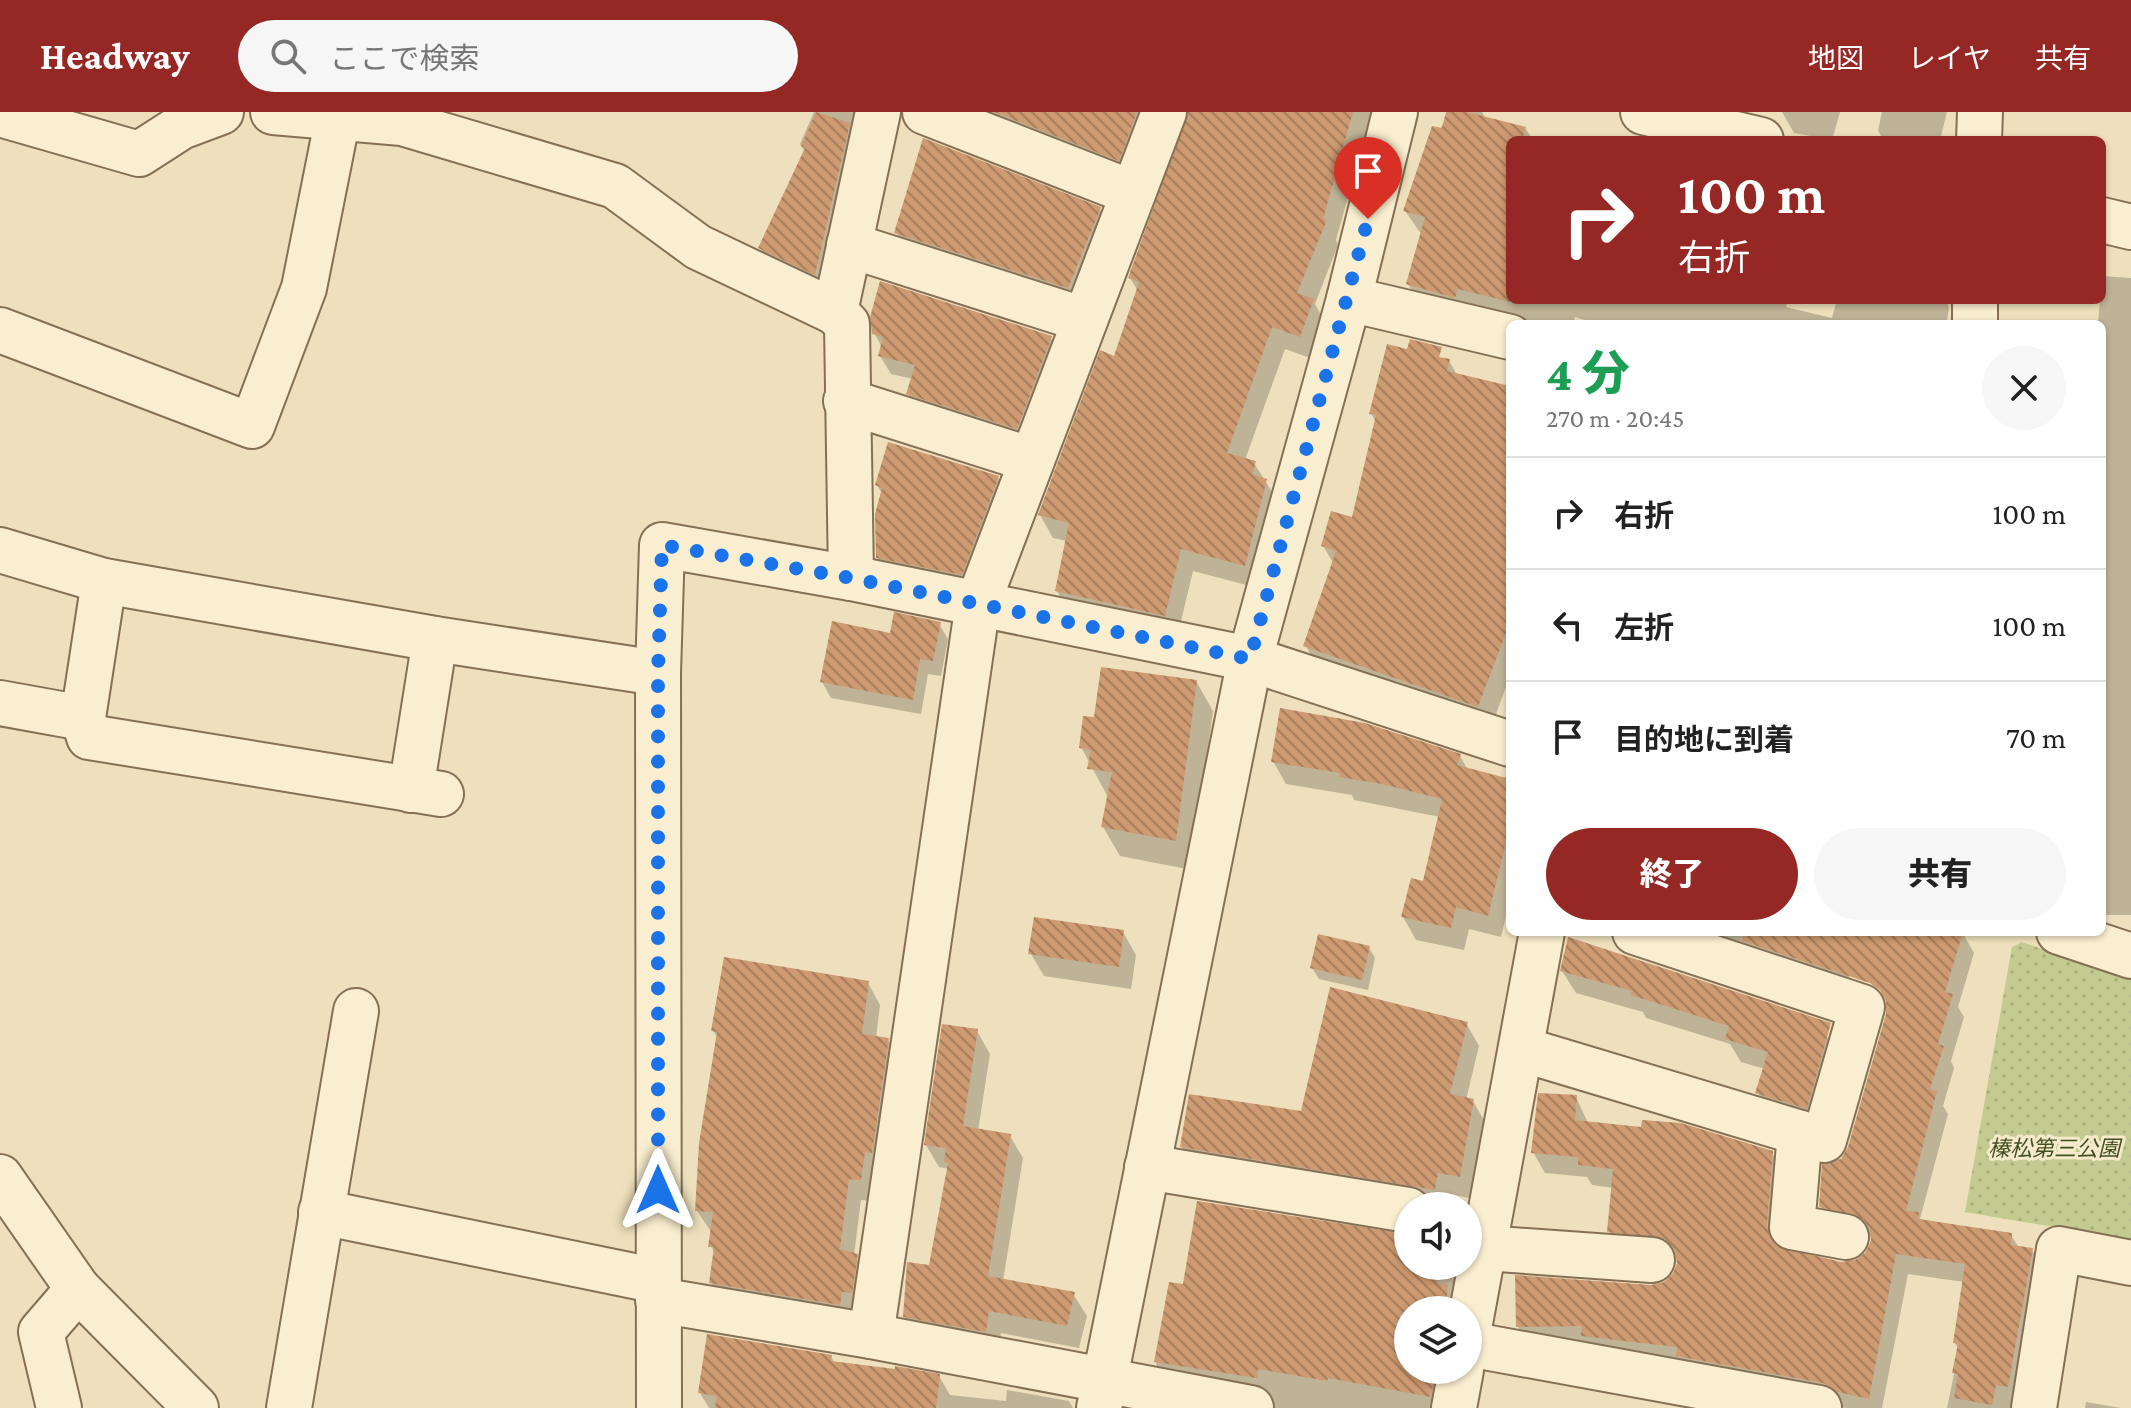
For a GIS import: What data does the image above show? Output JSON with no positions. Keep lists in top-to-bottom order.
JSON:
{
  "parks": ["榛松第三公園"],
  "page": {
    "header": "Headway",
    "search": "ここで検索",
    "nav": ["地図", "レイヤ", "共有"],
    "turn": ["100 m", "右折"],
    "heading": ["4 分", "270 m · 20:45"],
    "list": [
      {
        "name": "右折",
        "value": "100 m"
      },
      {
        "name": "左折",
        "value": "100 m"
      },
      {
        "name": "目的地に到着",
        "value": "70 m"
      }
    ],
    "buttons": ["終了", "共有"]
  }
}
